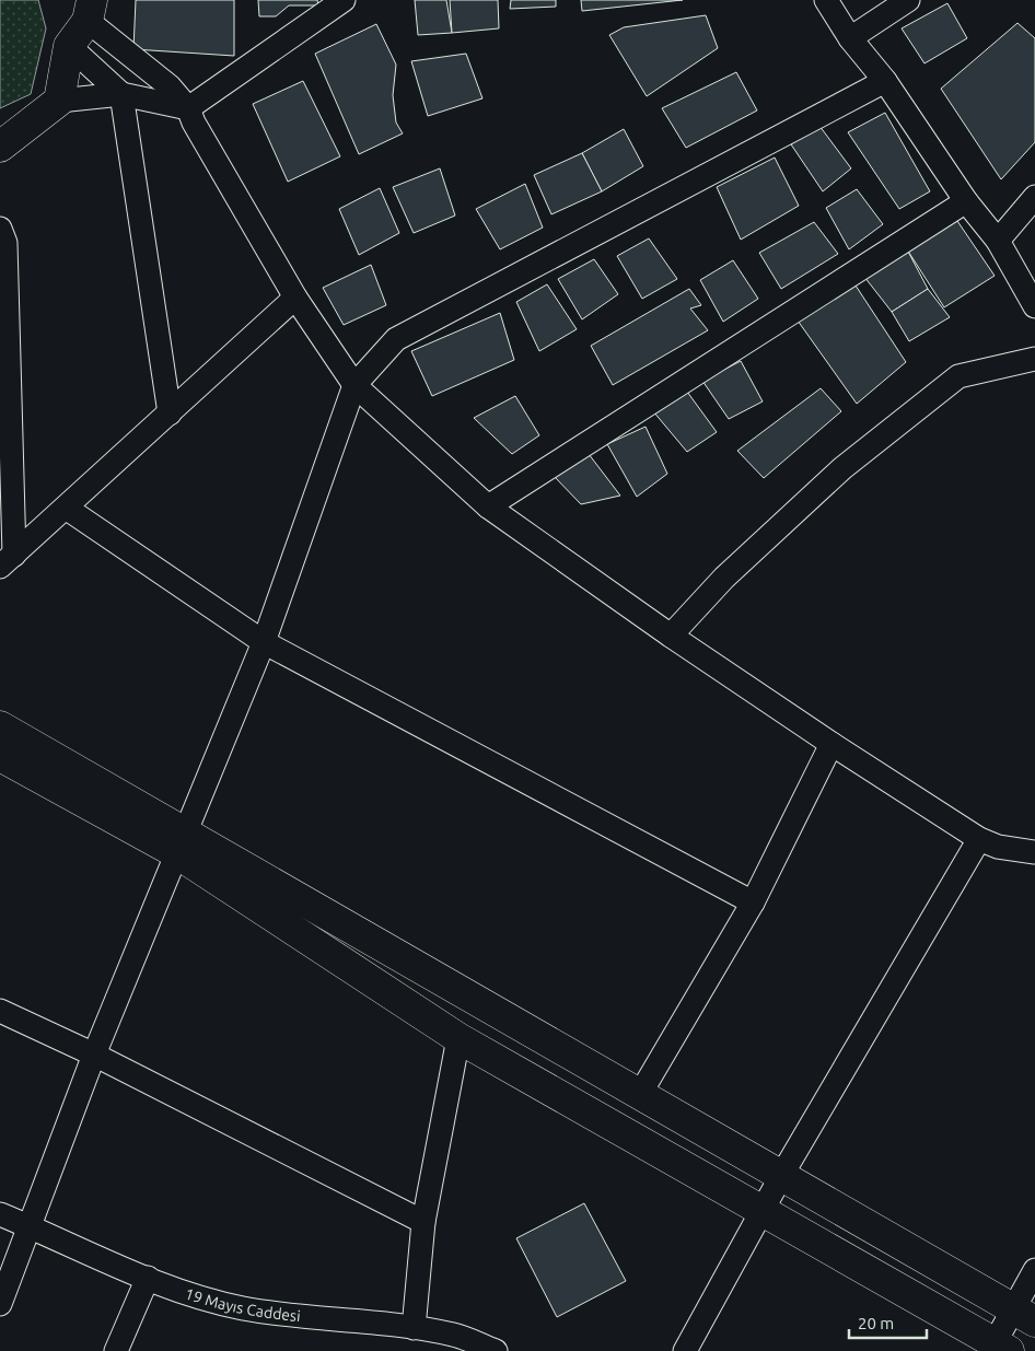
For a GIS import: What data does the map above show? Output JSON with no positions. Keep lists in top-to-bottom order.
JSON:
{
  "streets": {
    "street": ["19 Mayıs Caddesi"]
  },
  "scale_bar": "20 m"
}
